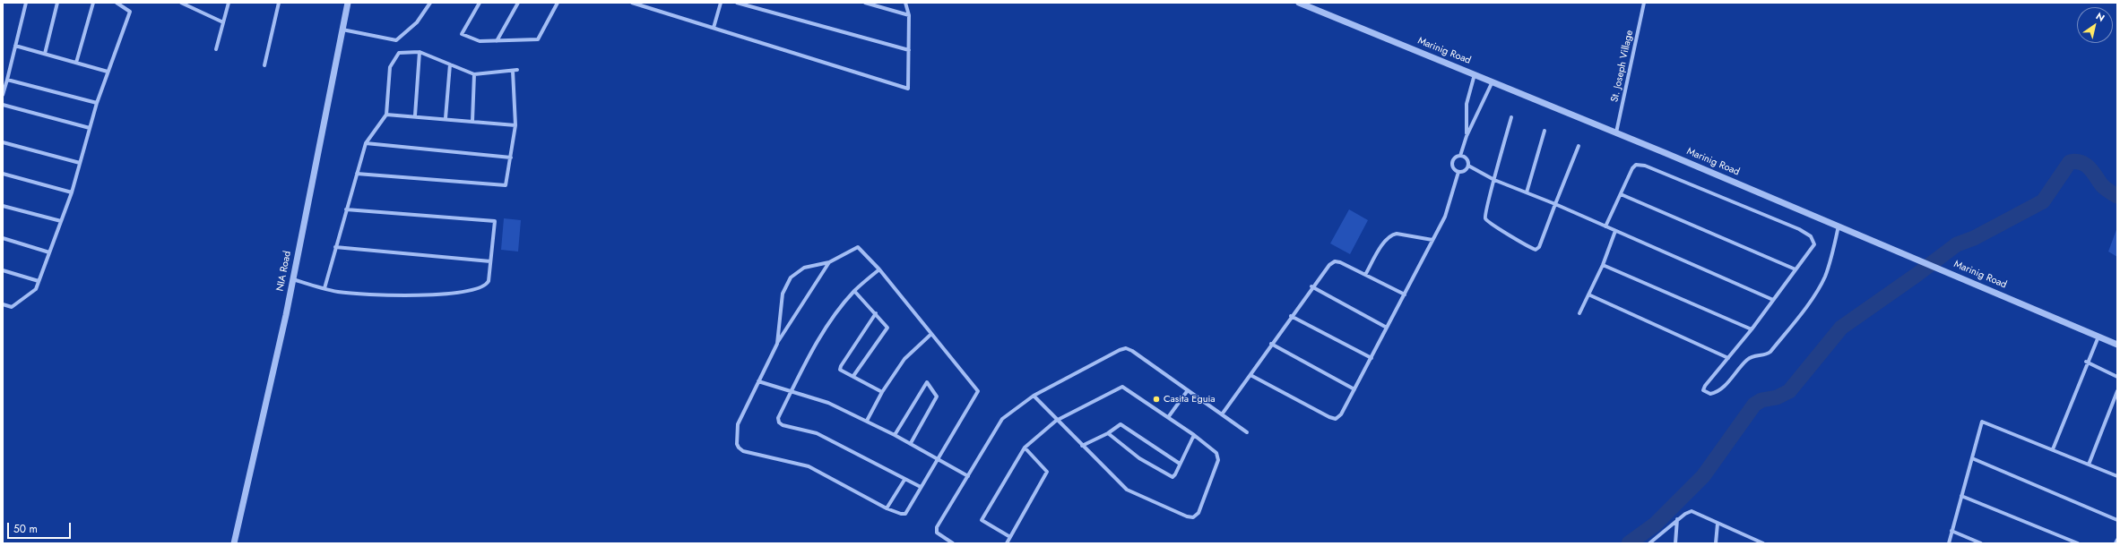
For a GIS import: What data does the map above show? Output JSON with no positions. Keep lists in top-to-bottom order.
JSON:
{
  "streets": {
    "street": ["Marinig Road", "St. Joseph Village", "NIA Road"]
  },
  "crossings": [
    ["Marinig Road", "St. Joseph Village"]
  ],
  "places": ["Casita Eguia"],
  "scale_bar": "50 m",
  "north": "top right"
}
